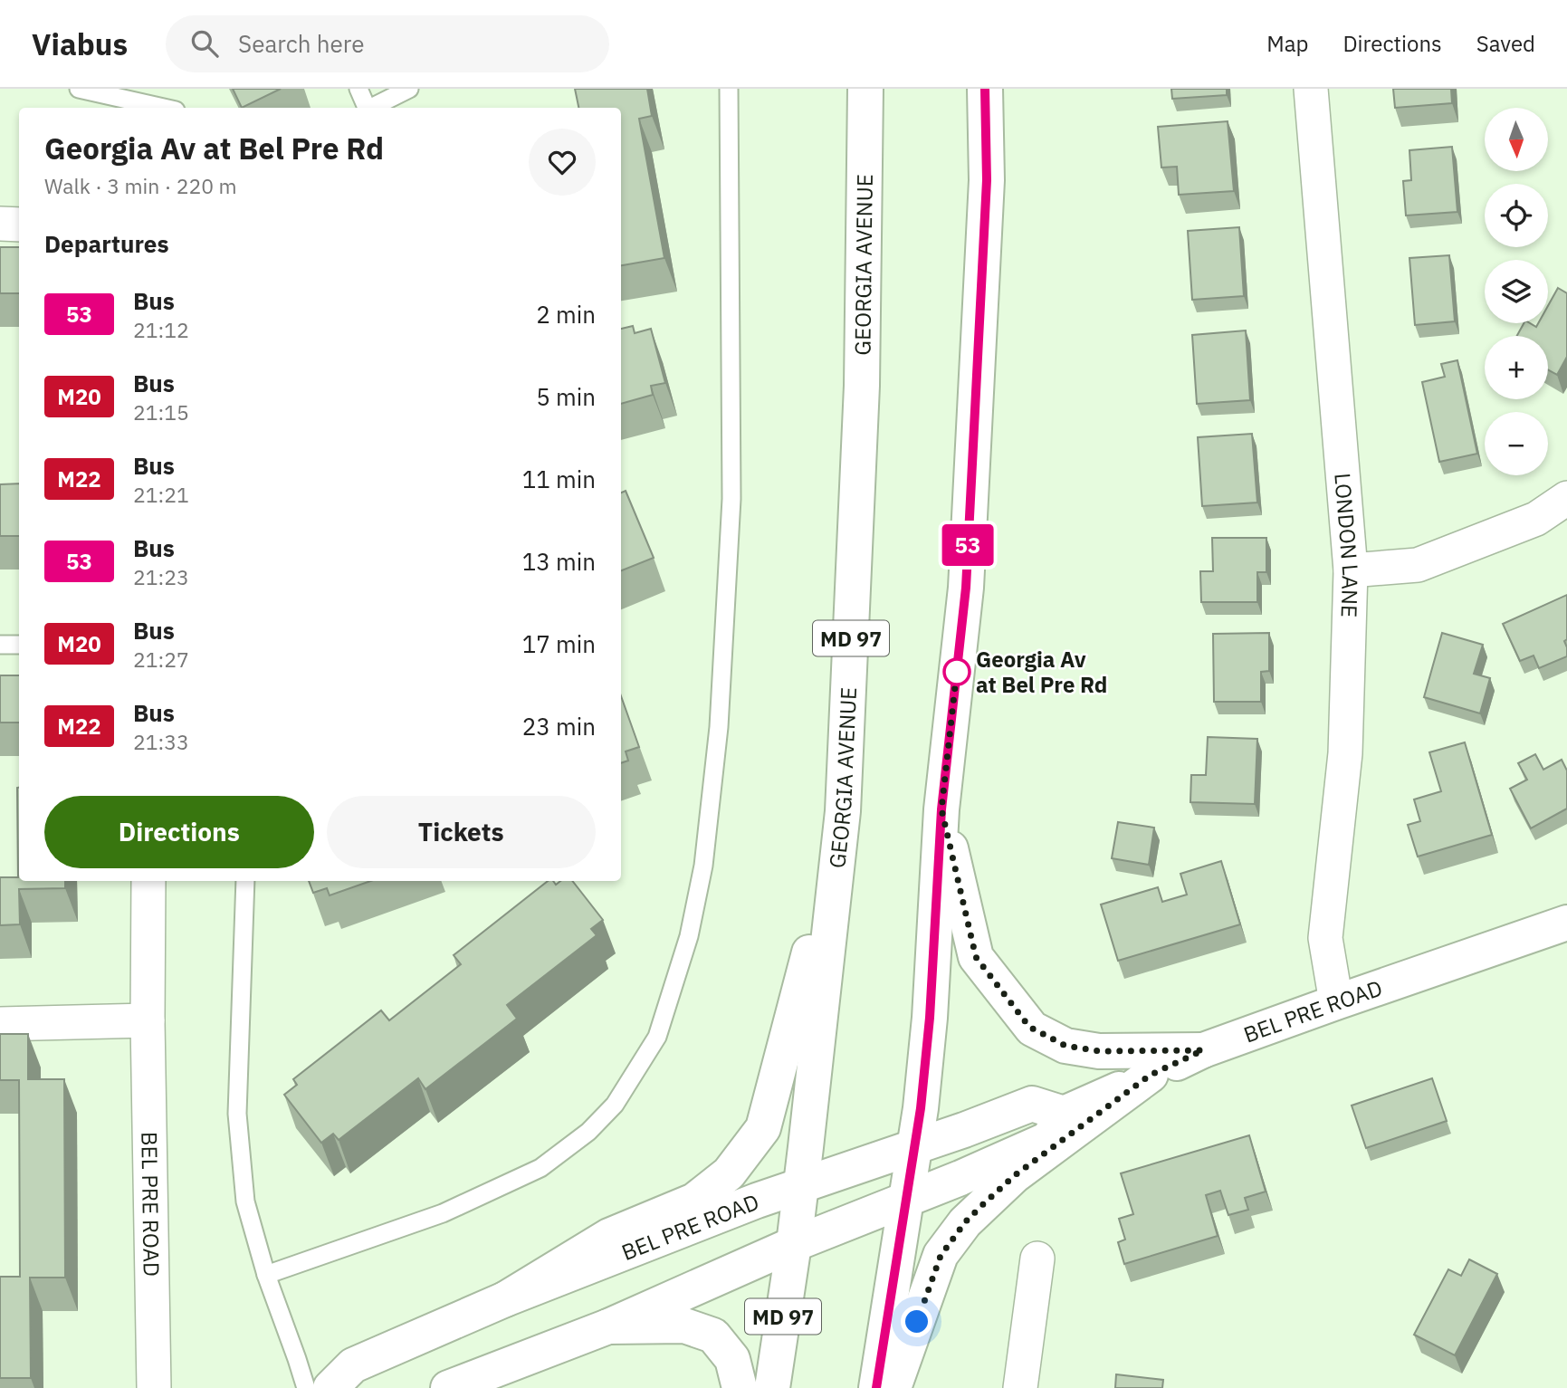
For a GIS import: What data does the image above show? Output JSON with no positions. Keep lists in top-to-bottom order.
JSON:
{
  "streets": {
    "main road": ["GEORGIA AVENUE", "MD 97", "BEL PRE ROAD"],
    "street": ["LONDON LANE"]
  },
  "crossings": [
    ["GEORGIA AVENUE", "BEL PRE ROAD"],
    ["LONDON LANE", "BEL PRE ROAD"]
  ],
  "places": ["Georgia Av at Bel Pre Rd"],
  "lines": ["bus line 53"],
  "north": "bottom",
  "page": {
    "header": "Viabus",
    "search": "Search here",
    "nav": ["Map", "Directions", "Saved"],
    "on_map": "53",
    "map_buttons": ["+", "−"],
    "heading": [
      ["Georgia Av at Bel Pre Rd", "Walk · 3 min · 220 m"],
      "Departures"
    ],
    "list": [
      {
        "mark": "53",
        "name": "Bus",
        "note": "21:12",
        "value": "2 min"
      },
      {
        "mark": "M20",
        "name": "Bus",
        "note": "21:15",
        "value": "5 min"
      },
      {
        "mark": "M22",
        "name": "Bus",
        "note": "21:21",
        "value": "11 min"
      },
      {
        "mark": "53",
        "name": "Bus",
        "note": "21:23",
        "value": "13 min"
      },
      {
        "mark": "M20",
        "name": "Bus",
        "note": "21:27",
        "value": "17 min"
      },
      {
        "mark": "M22",
        "name": "Bus",
        "note": "21:33",
        "value": "23 min"
      }
    ],
    "buttons": ["Directions", "Tickets"]
  }
}
